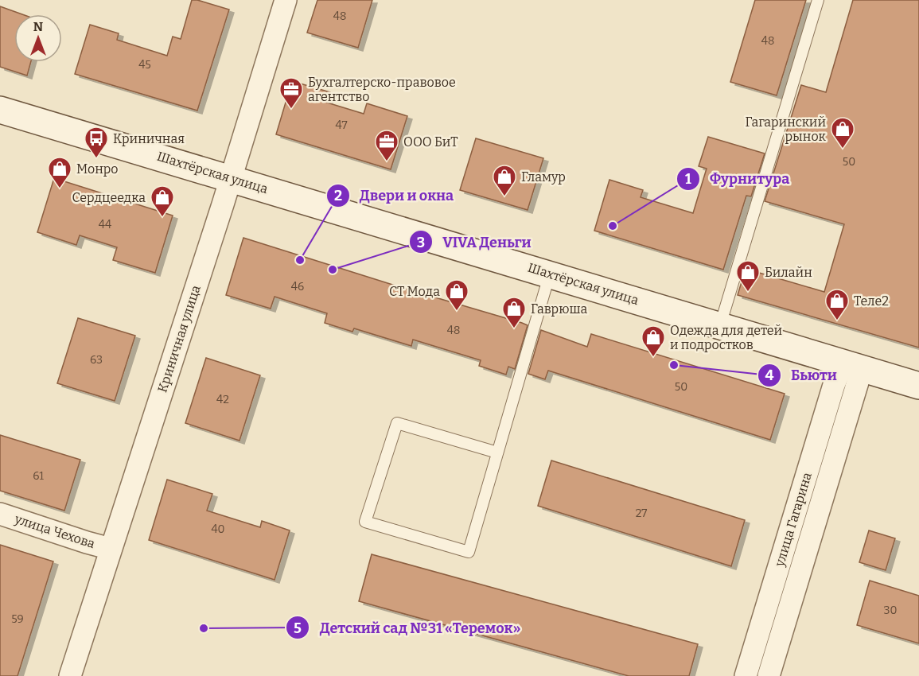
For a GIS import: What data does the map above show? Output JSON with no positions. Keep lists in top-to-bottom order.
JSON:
{
  "streets": {
    "street": [
      "Шахтёрская улица",
      "Криничная улица",
      "улица Гагарина",
      "улица Чехова"
    ]
  },
  "crossings": [
    ["Шахтёрская улица", "Криничная улица"],
    ["Шахтёрская улица", "улица Гагарина"],
    ["Криничная улица", "улица Чехова"]
  ],
  "places": {
    "office": ["Бухгалтерско-правовое агентство", "ООО БиТ"],
    "shop": [
      "Гагаринский рынок",
      "Монро",
      "Гламур",
      "Сердцеедка",
      "Билайн",
      "СТ Мода",
      "Теле2",
      "Гаврюша",
      "Одежда для детей и подростков"
    ],
    "bus stop": ["Криничная"],
    "other": [
      "Фурнитура",
      "Двери и окна",
      "VIVA Деньги",
      "Бьюти",
      "Детский сад №31 «Теремок»"
    ]
  },
  "house_numbers": [
    "48",
    "48",
    "45",
    "47",
    "50",
    "44",
    "46",
    "48",
    "63",
    "50",
    "42",
    "61",
    "27",
    "40",
    "30",
    "59"
  ],
  "north": "top"
}
